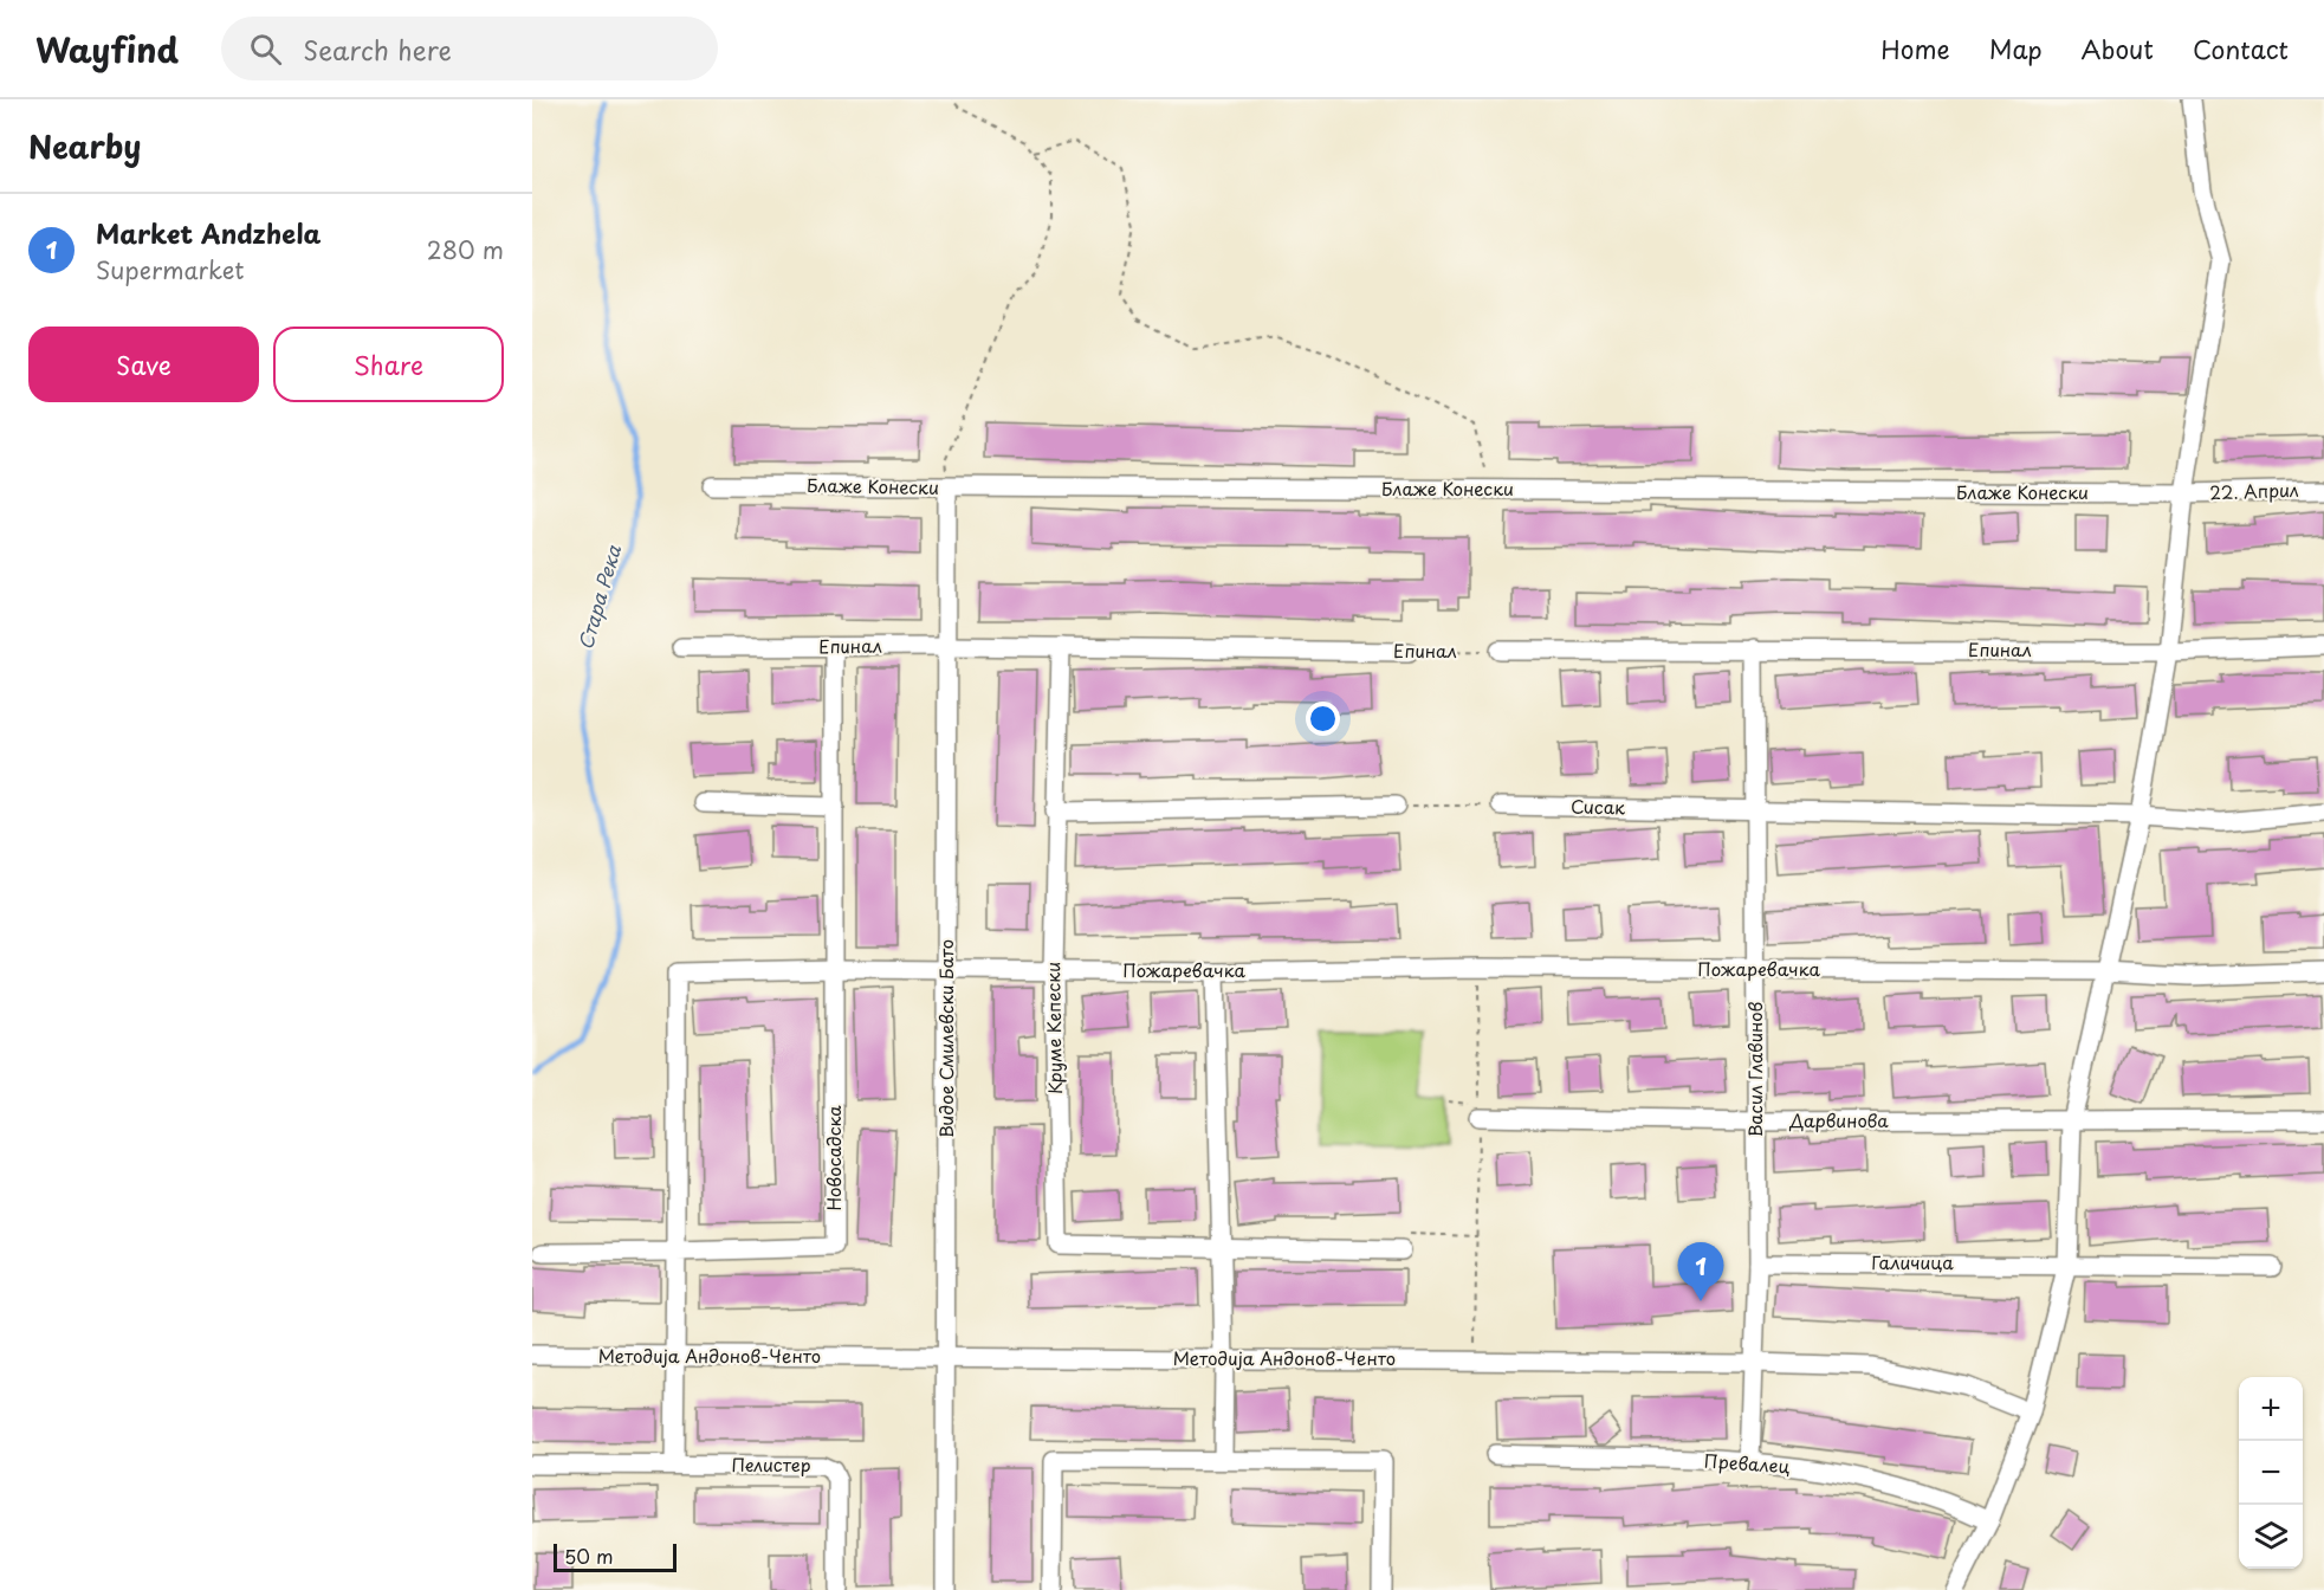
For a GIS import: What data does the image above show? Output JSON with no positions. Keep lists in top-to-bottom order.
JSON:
{
  "streets": {
    "street": [
      "Блаже Конески",
      "22. Април",
      "Епинал",
      "Сисак",
      "Пожаревачка",
      "Круме Кепески",
      "Видое Смилевски Бато",
      "Васил Главинов",
      "Дарвинова",
      "Новосадска",
      "Галичица",
      "Методија Андонов-Ченто",
      "Превалец",
      "Пелистер"
    ]
  },
  "crossings": [
    ["Блаже Конески", "22. Април"],
    ["Блаже Конески", "Видое Смилевски Бато"],
    ["Епинал", "Круме Кепески"],
    ["Епинал", "Видое Смилевски Бато"],
    ["Епинал", "Васил Главинов"],
    ["Епинал", "Новосадска"],
    ["Сисак", "Васил Главинов"],
    ["Пожаревачка", "Круме Кепески"],
    ["Пожаревачка", "Видое Смилевски Бато"],
    ["Пожаревачка", "Васил Главинов"],
    ["Пожаревачка", "Новосадска"],
    ["Видое Смилевски Бато", "Методија Андонов-Ченто"],
    ["Васил Главинов", "Дарвинова"],
    ["Васил Главинов", "Галичица"],
    ["Васил Главинов", "Методија Андонов-Ченто"],
    ["Васил Главинов", "Превалец"]
  ],
  "water": ["Стара Река"],
  "scale_bar": "50 m",
  "page": {
    "header": "Wayfind",
    "search": "Search here",
    "nav": [
      "Home",
      "Map",
      "About",
      "Contact"
    ],
    "heading": "Nearby",
    "list": [
      {
        "mark": "1",
        "name": "Market Andzhela",
        "note": "Supermarket",
        "value": "280 m"
      }
    ],
    "buttons": ["Save", "Share"],
    "pins": "1",
    "map_buttons": ["+", "−"],
    "scale": "50 m"
  }
}
